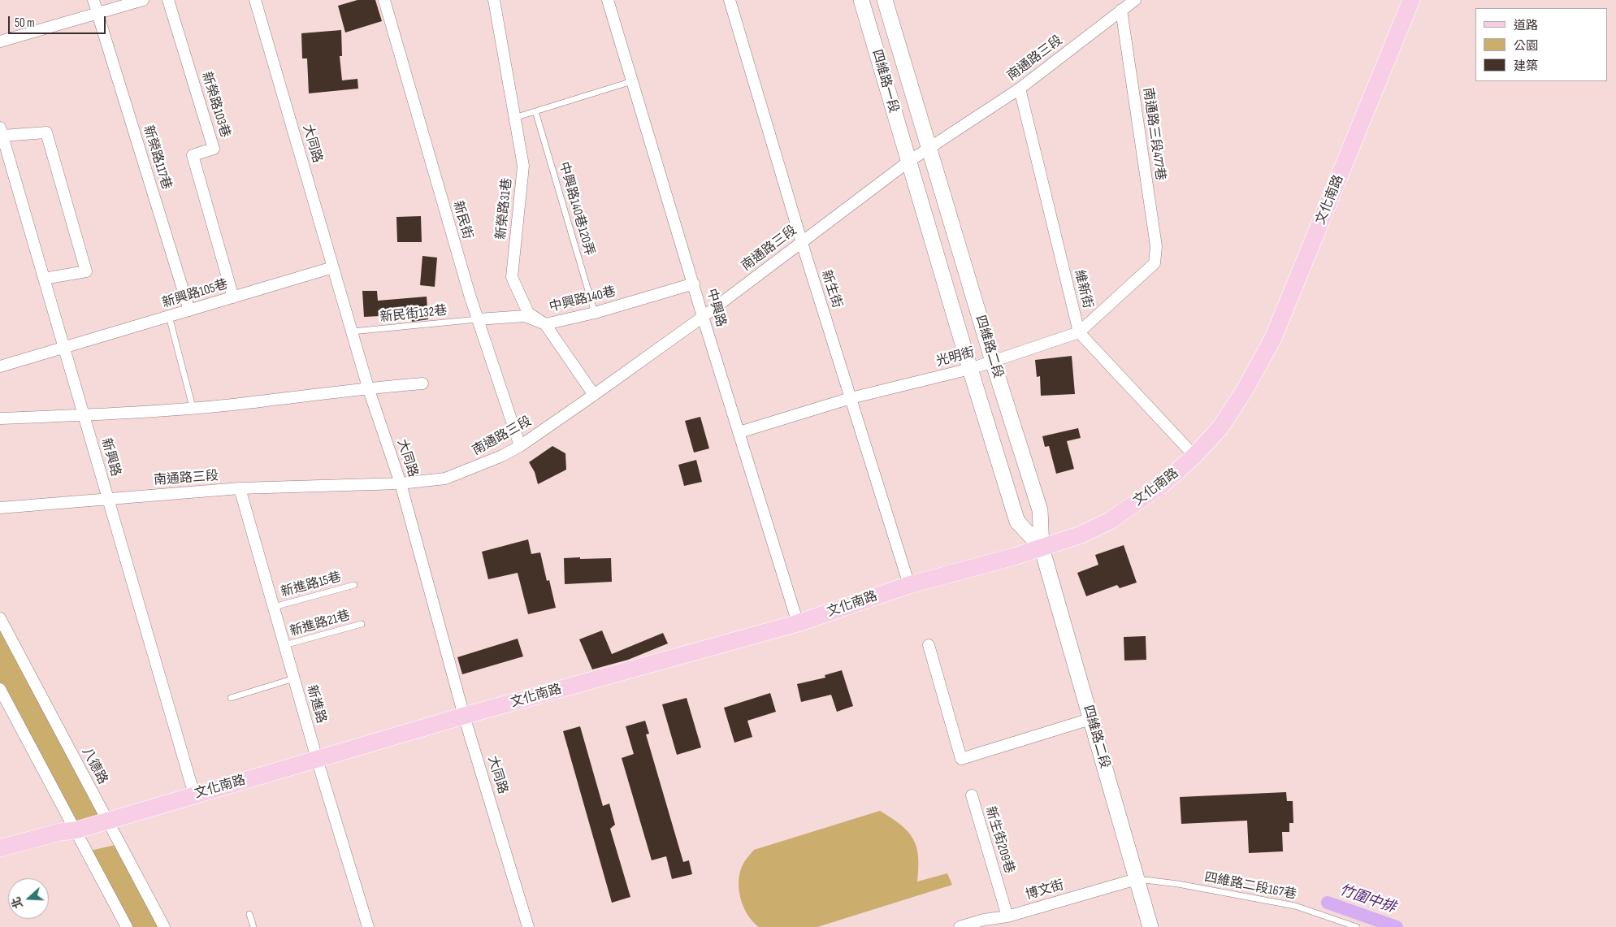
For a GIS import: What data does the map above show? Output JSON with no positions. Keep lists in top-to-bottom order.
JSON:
{
  "streets": {
    "main road": ["文化南路"],
    "street": [
      "南通路三段",
      "四維路一段",
      "新榮路103巷",
      "南通路三段477巷",
      "大同路",
      "新榮路117巷",
      "新榮路31巷",
      "新民街",
      "新生街",
      "維新街",
      "新興路105巷",
      "中興路140巷",
      "中興路",
      "四維路二段",
      "光明街",
      "新興路",
      "新進路",
      "八德路",
      "新生街209巷",
      "博文街"
    ],
    "lane": [
      "中興路140巷120弄",
      "新民街132巷",
      "新進路15巷",
      "新進路21巷",
      "四維路二段167巷"
    ]
  },
  "crossings": [
    ["南通路三段", "四維路一段"],
    ["南通路三段", "南通路三段477巷"],
    ["南通路三段", "大同路"],
    ["南通路三段", "新榮路31巷"],
    ["南通路三段", "新民街"],
    ["南通路三段", "新生街"],
    ["南通路三段", "維新街"],
    ["南通路三段", "中興路"],
    ["南通路三段", "四維路二段"],
    ["南通路三段", "新興路"],
    ["南通路三段", "新進路"],
    ["四維路一段", "四維路二段"],
    ["新榮路103巷", "新興路105巷"],
    ["南通路三段477巷", "光明街"],
    ["大同路", "文化南路"],
    ["大同路", "新興路105巷"],
    ["大同路", "新民街132巷"],
    ["新榮路117巷", "新興路105巷"],
    ["文化南路", "新生街"],
    ["文化南路", "維新街"],
    ["文化南路", "中興路"],
    ["文化南路", "四維路二段"],
    ["文化南路", "新興路"],
    ["文化南路", "新進路"],
    ["文化南路", "八德路"],
    ["新榮路31巷", "中興路140巷"],
    ["中興路140巷120弄", "中興路140巷"],
    ["新民街", "中興路140巷"],
    ["新民街", "新民街132巷"],
    ["新生街", "光明街"],
    ["維新街", "光明街"],
    ["新興路105巷", "新興路"],
    ["中興路140巷", "中興路"],
    ["中興路140巷", "新民街132巷"],
    ["中興路", "光明街"],
    ["四維路二段", "光明街"],
    ["四維路二段", "四維路二段167巷"],
    ["四維路二段", "博文街"],
    ["新進路15巷", "新進路"],
    ["新進路21巷", "新進路"],
    ["新生街209巷", "博文街"],
    ["四維路二段167巷", "博文街"]
  ],
  "water": ["竹圍中排"],
  "legend": ["道路", "公園", "建築"],
  "scale_bar": "50 m",
  "north": "left"
}
